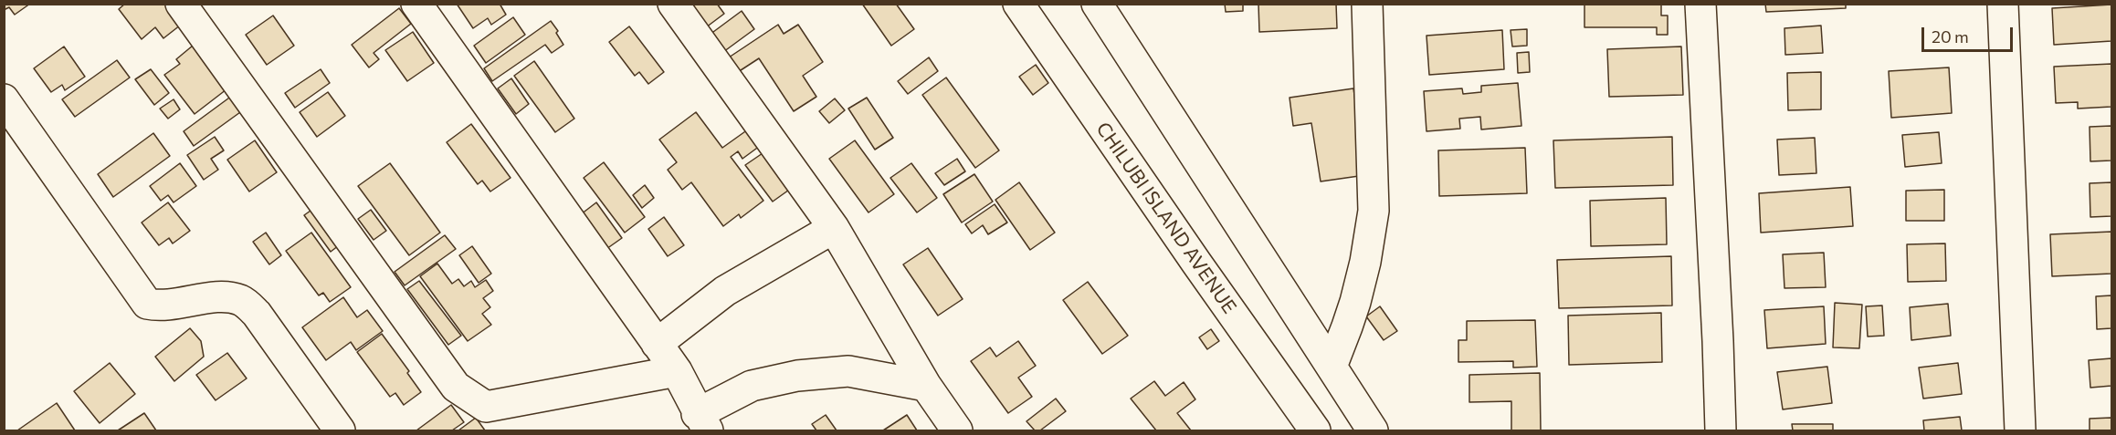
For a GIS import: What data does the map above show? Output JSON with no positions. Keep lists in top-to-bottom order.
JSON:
{
  "streets": {
    "street": ["CHILUBI ISLAND AVENUE"]
  },
  "scale_bar": "20 m"
}
